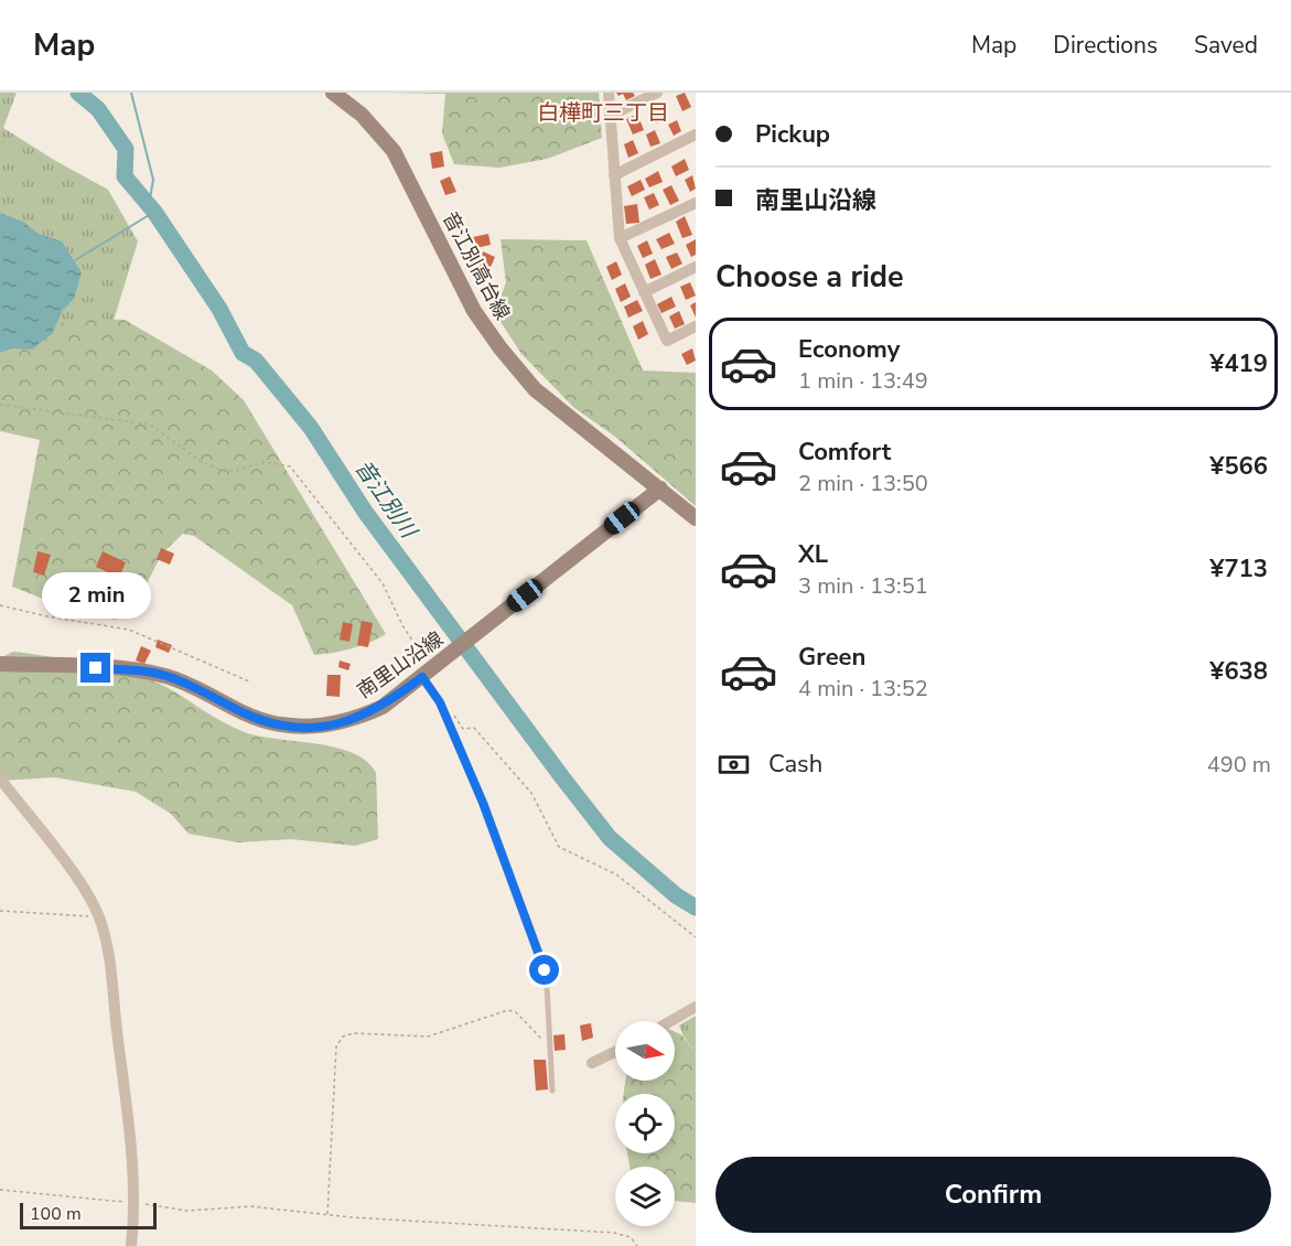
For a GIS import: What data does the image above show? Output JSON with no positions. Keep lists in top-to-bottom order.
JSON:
{
  "streets": {
    "street": ["音江別高台線", "南里山沿線"]
  },
  "crossings": [
    ["音江別高台線", "南里山沿線"]
  ],
  "districts": ["白樺町三丁目"],
  "water": ["音江別川"],
  "scale_bar": "100 m",
  "north": "right",
  "page": {
    "header": "Map",
    "nav": ["Map", "Directions", "Saved"],
    "banner": ["Pickup", "南里山沿線"],
    "heading": "Choose a ride",
    "list": [
      {
        "name": "Economy",
        "note": "1 min · 13:49",
        "value": "¥419"
      },
      {
        "name": "Comfort",
        "note": "2 min · 13:50",
        "value": "¥566"
      },
      {
        "name": "XL",
        "note": "3 min · 13:51",
        "value": "¥713"
      },
      {
        "name": "Green",
        "note": "4 min · 13:52",
        "value": "¥638"
      }
    ],
    "bubble": "2 min",
    "pay": ["Cash", "490 m"],
    "buttons": "Confirm",
    "scale": "100 m"
  }
}
